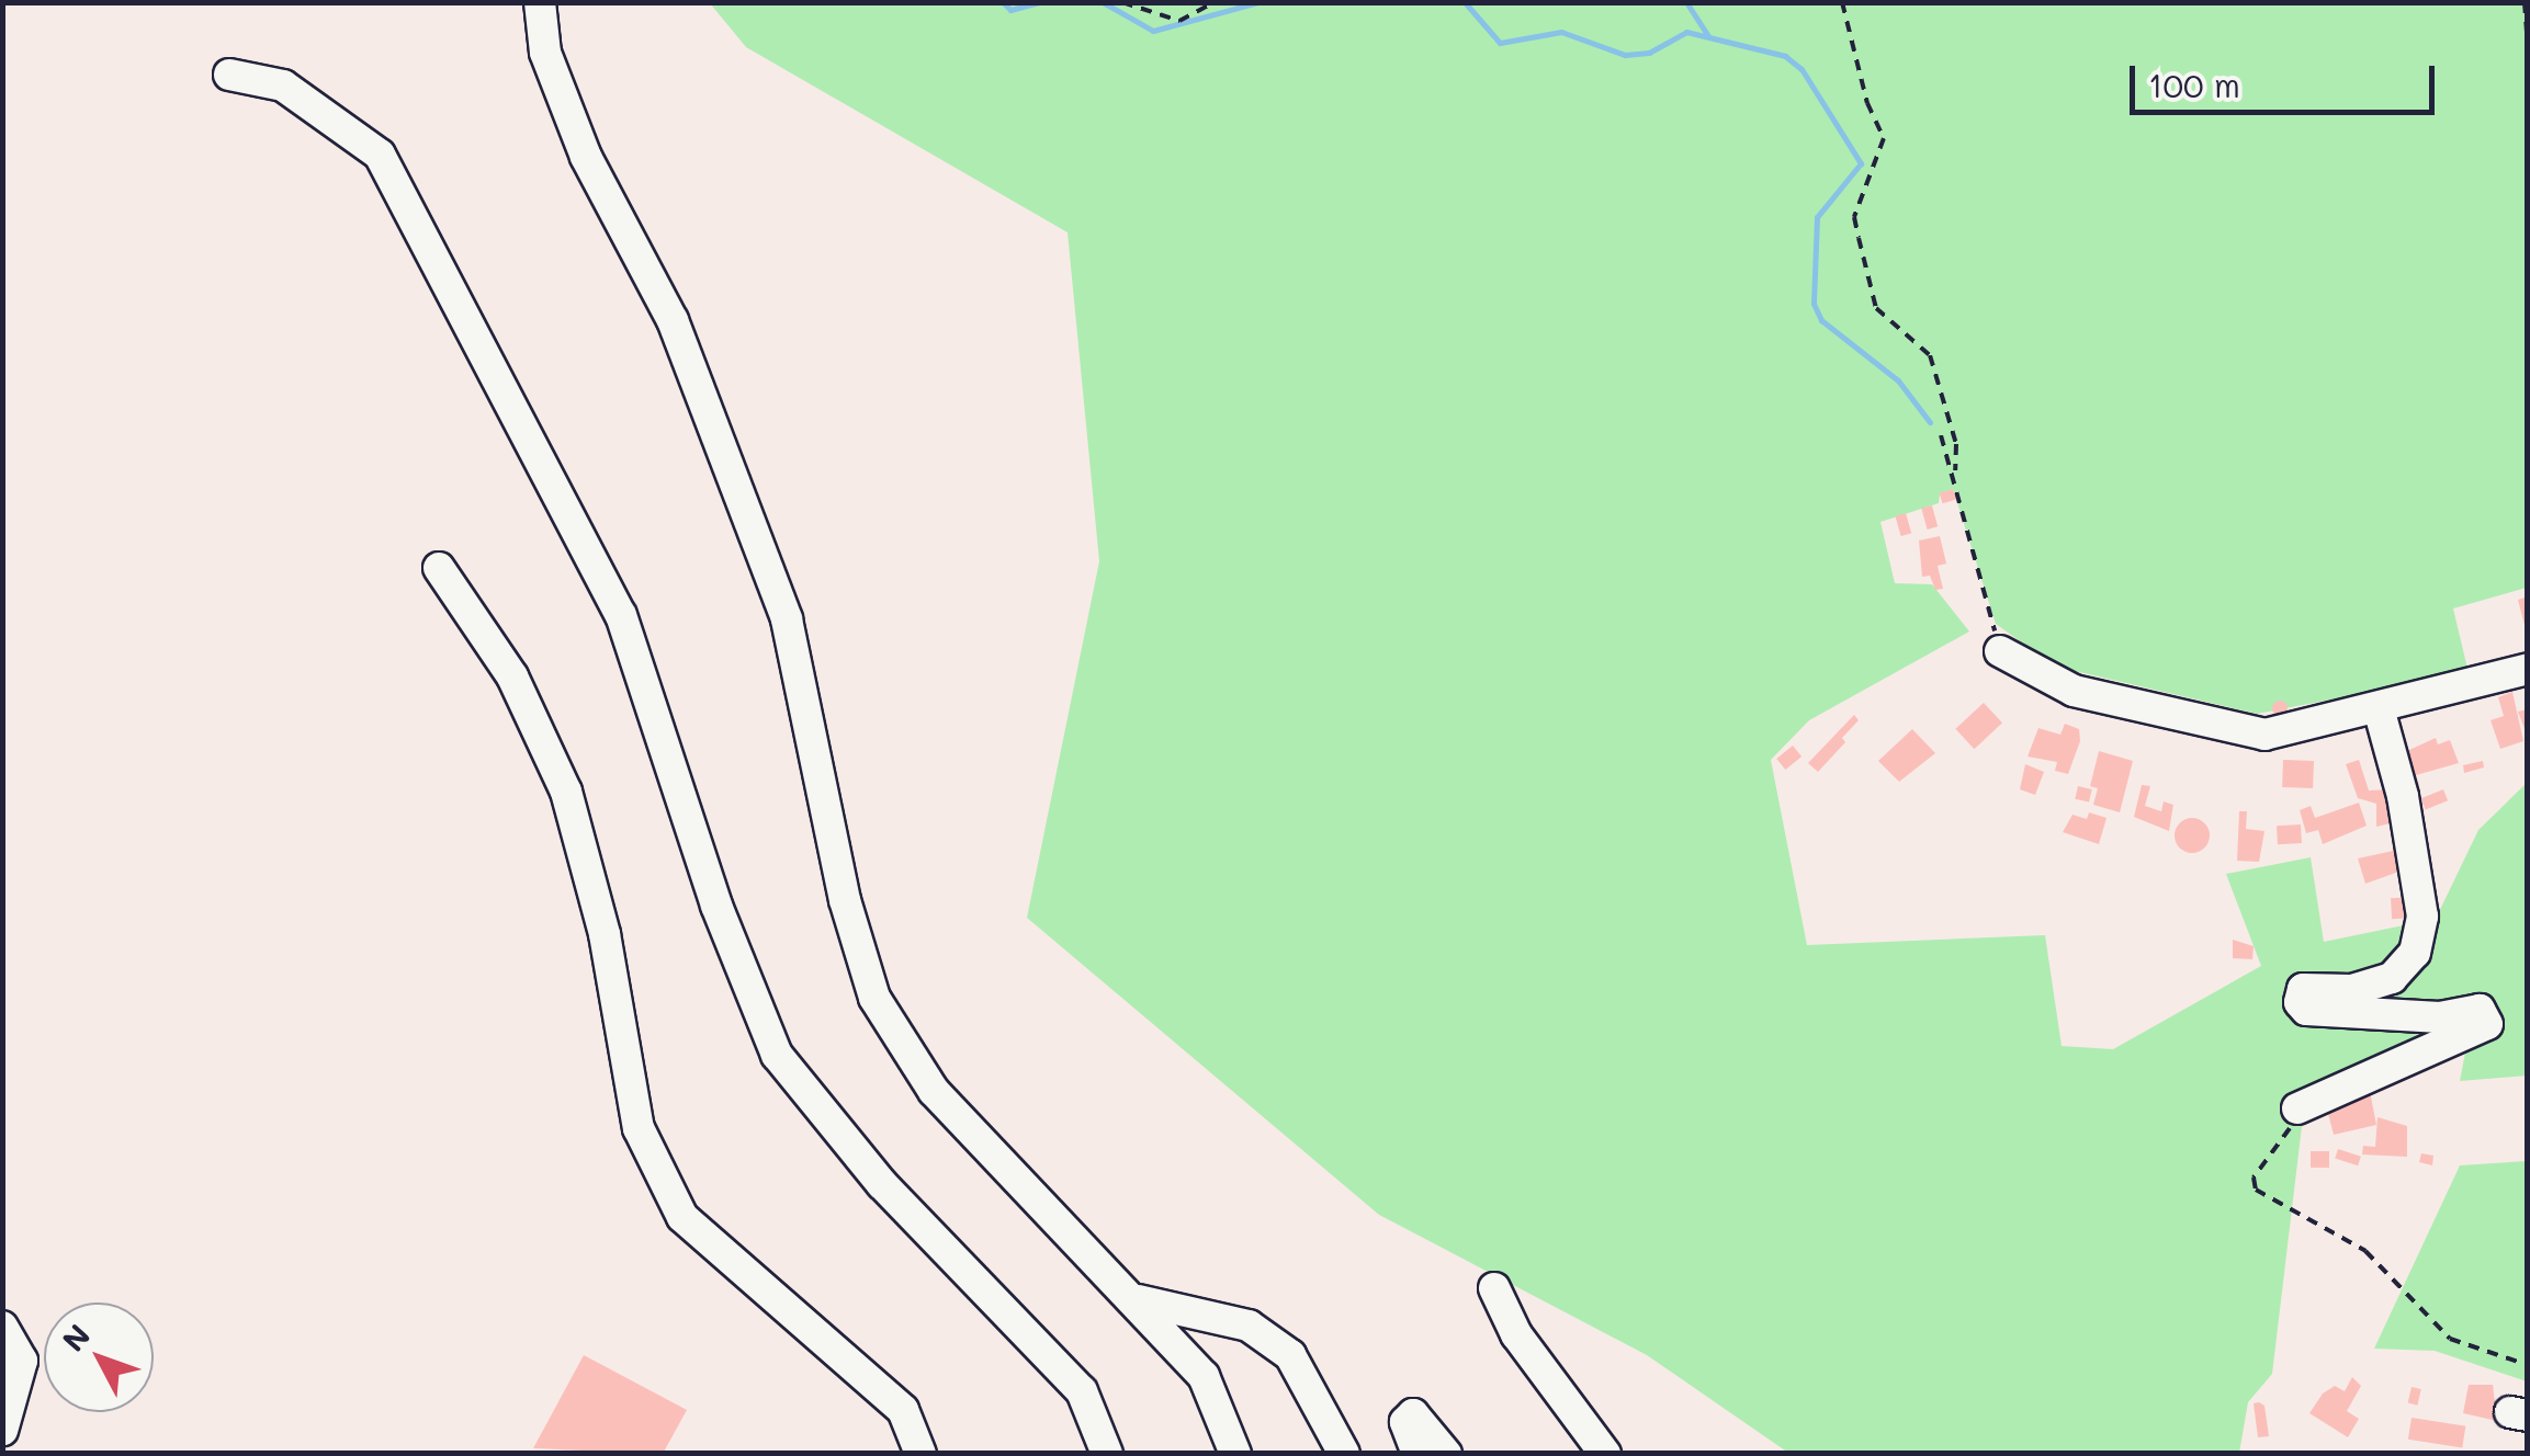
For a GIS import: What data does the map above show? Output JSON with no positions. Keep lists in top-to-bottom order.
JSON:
{
  "scale_bar": "100 m",
  "north": "top left"
}
